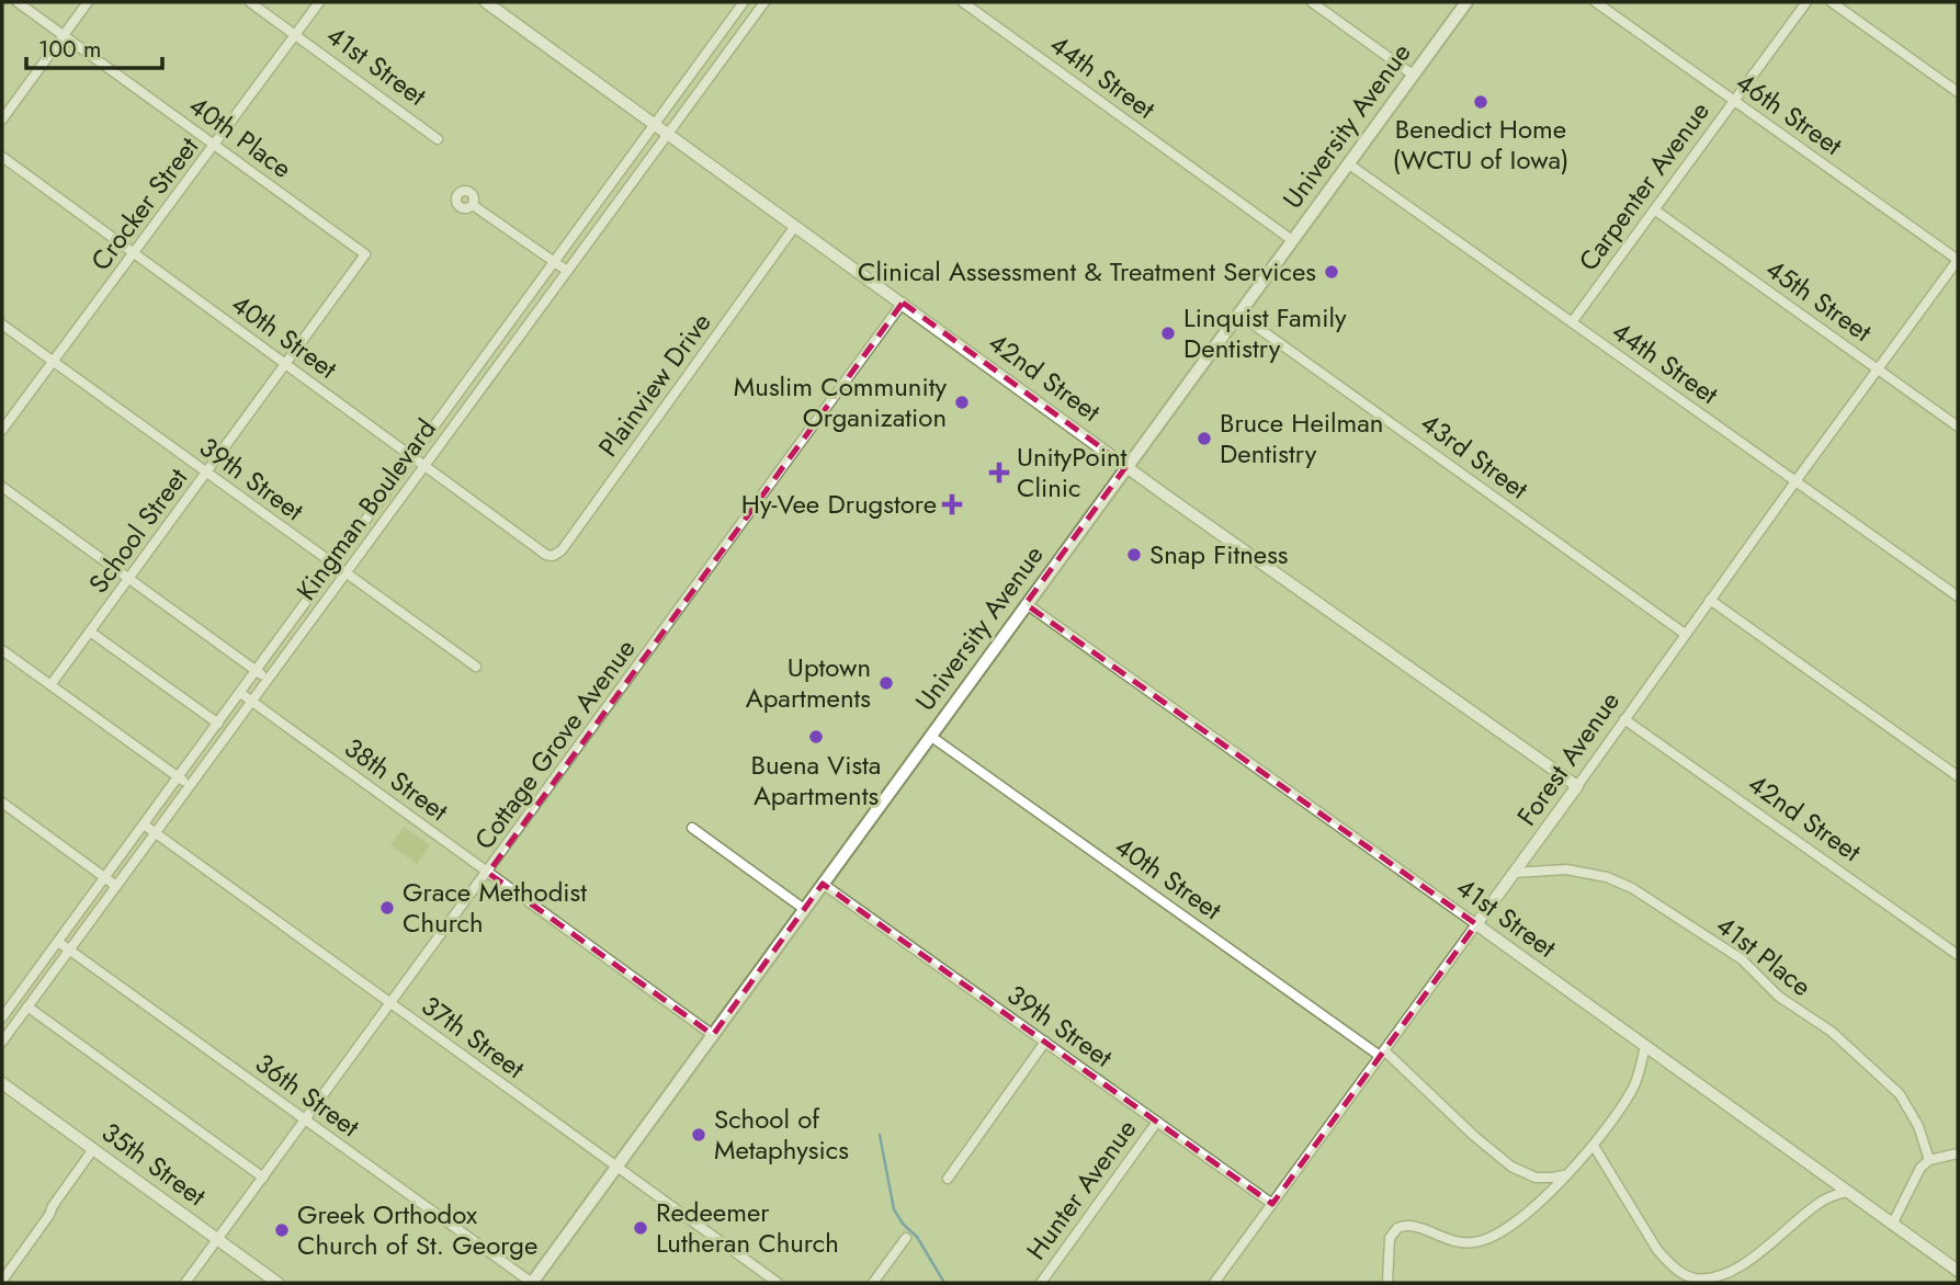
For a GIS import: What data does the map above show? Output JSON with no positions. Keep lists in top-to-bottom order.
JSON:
{
  "streets": {
    "main road": ["University Avenue"],
    "street": [
      "41st Street",
      "44th Street",
      "46th Street",
      "40th Place",
      "Carpenter Avenue",
      "Crocker Street",
      "45th Street",
      "40th Street",
      "42nd Street",
      "Plainview Drive",
      "43rd Street",
      "39th Street",
      "Kingman Boulevard",
      "School Street",
      "Cottage Grove Avenue",
      "Forest Avenue",
      "38th Street",
      "41st Place",
      "37th Street",
      "36th Street",
      "35th Street",
      "Hunter Avenue"
    ]
  },
  "crossings": [
    ["41st Street", "University Avenue"],
    ["41st Street", "Crocker Street"],
    ["41st Street", "Forest Avenue"],
    ["44th Street", "University Avenue"],
    ["44th Street", "Carpenter Avenue"],
    ["44th Street", "Forest Avenue"],
    ["46th Street", "Carpenter Avenue"],
    ["46th Street", "Forest Avenue"],
    ["University Avenue", "40th Street"],
    ["University Avenue", "42nd Street"],
    ["University Avenue", "43rd Street"],
    ["University Avenue", "39th Street"],
    ["University Avenue", "38th Street"],
    ["University Avenue", "37th Street"],
    ["University Avenue", "36th Street"],
    ["40th Place", "Crocker Street"],
    ["40th Place", "School Street"],
    ["Carpenter Avenue", "45th Street"],
    ["Crocker Street", "40th Street"],
    ["Crocker Street", "39th Street"],
    ["45th Street", "Forest Avenue"],
    ["40th Street", "Plainview Drive"],
    ["40th Street", "Kingman Boulevard"],
    ["40th Street", "School Street"],
    ["40th Street", "Forest Avenue"],
    ["42nd Street", "Plainview Drive"],
    ["42nd Street", "Kingman Boulevard"],
    ["42nd Street", "Cottage Grove Avenue"],
    ["42nd Street", "Forest Avenue"],
    ["43rd Street", "Forest Avenue"],
    ["39th Street", "Kingman Boulevard"],
    ["39th Street", "School Street"],
    ["39th Street", "Forest Avenue"],
    ["39th Street", "Hunter Avenue"],
    ["Kingman Boulevard", "38th Street"],
    ["Kingman Boulevard", "37th Street"],
    ["Kingman Boulevard", "36th Street"],
    ["Cottage Grove Avenue", "38th Street"],
    ["Cottage Grove Avenue", "37th Street"],
    ["Cottage Grove Avenue", "36th Street"],
    ["Cottage Grove Avenue", "35th Street"],
    ["Forest Avenue", "41st Place"]
  ],
  "places": {
    "other": [
      "Benedict Home (WCTU of Iowa)",
      "Clinical Assessment & Treatment Services",
      "Linquist Family Dentistry",
      "Muslim Community Organization",
      "Bruce Heilman Dentistry",
      "Snap Fitness",
      "Uptown Apartments",
      "Buena Vista Apartments",
      "Grace Methodist Church",
      "School of Metaphysics",
      "Redeemer Lutheran Church",
      "Greek Orthodox Church of St. George"
    ],
    "health": ["UnityPoint Clinic", "Hy-Vee Drugstore"]
  },
  "scale_bar": "100 m"
}
